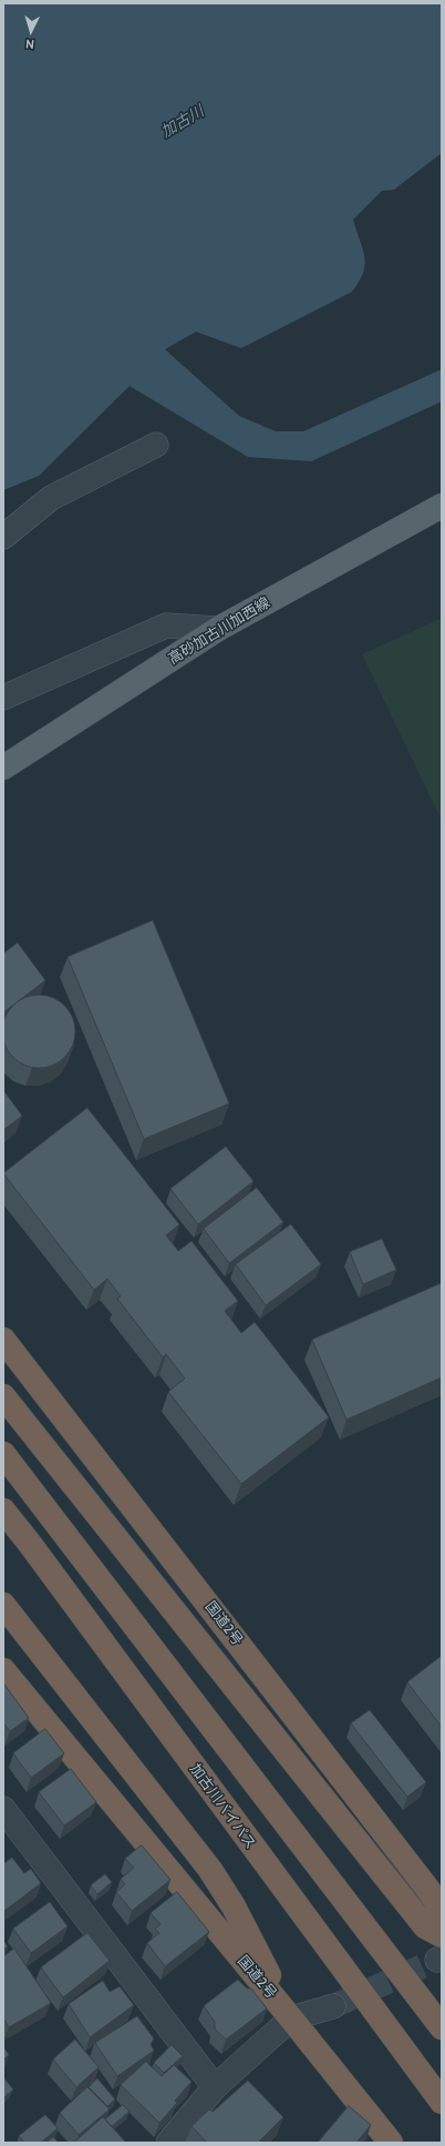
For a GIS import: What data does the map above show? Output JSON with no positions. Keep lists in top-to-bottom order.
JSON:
{
  "streets": {
    "highway": ["国道2号", "加古川バイパス"],
    "main road": ["高砂加古川加西線"]
  },
  "water": ["加古川"],
  "north": "bottom"
}
